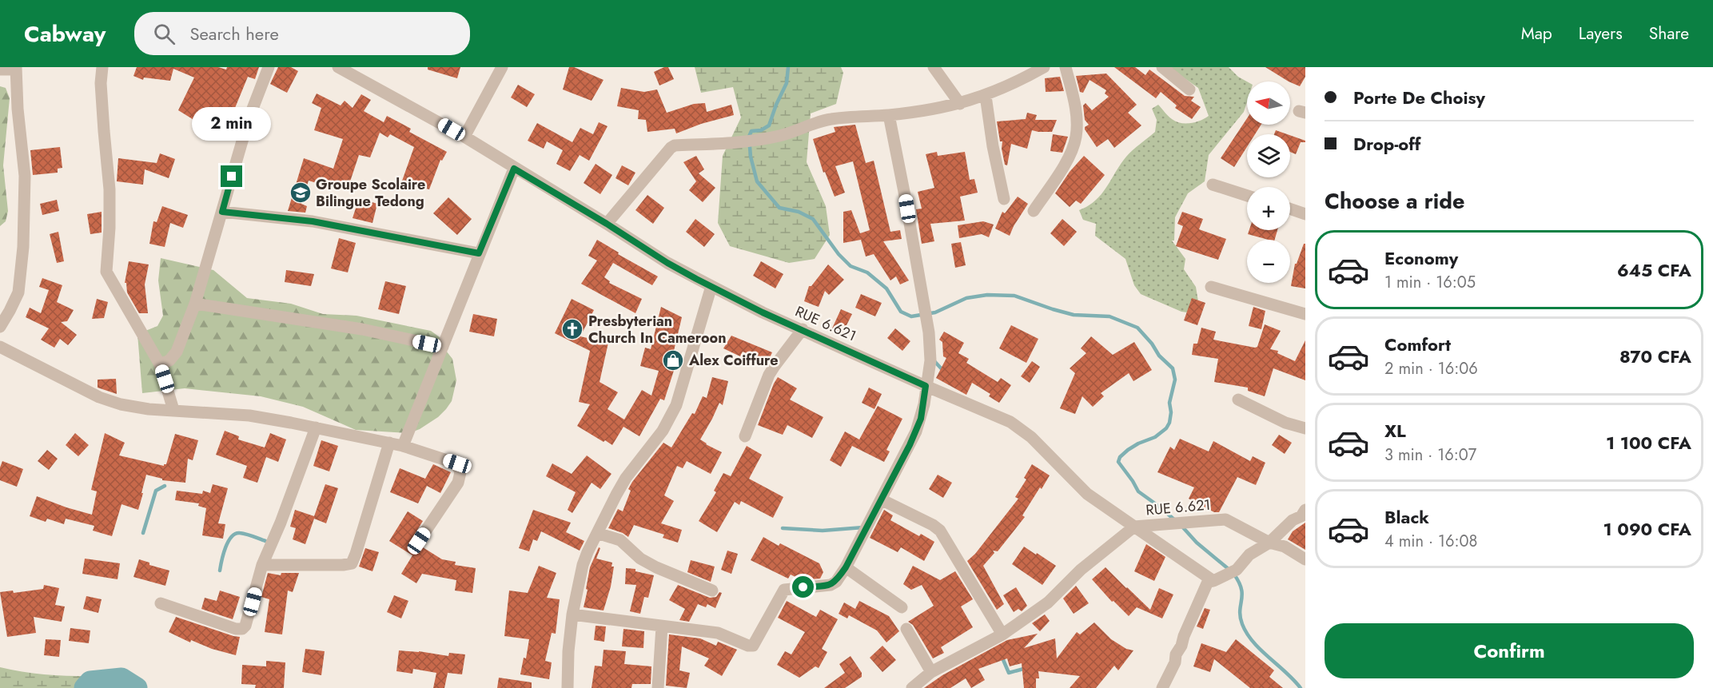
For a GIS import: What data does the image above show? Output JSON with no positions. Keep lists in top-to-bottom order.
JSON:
{
  "streets": {
    "street": ["RUE 6.621"]
  },
  "places": {
    "school or university": ["Groupe Scolaire Bilingue Tedong"],
    "church": ["Presbyterian Church In Cameroon"],
    "shop": ["Alex Coiffure"]
  },
  "north": "left",
  "page": {
    "header": "Cabway",
    "search": "Search here",
    "nav": ["Map", "Layers", "Share"],
    "banner": ["Porte De Choisy", "Drop-off"],
    "map_buttons": ["+", "−"],
    "bubble": "2 min",
    "heading": "Choose a ride",
    "list": [
      {
        "name": "Economy",
        "note": "1 min · 16:05",
        "value": "645 CFA"
      },
      {
        "name": "Comfort",
        "note": "2 min · 16:06",
        "value": "870 CFA"
      },
      {
        "name": "XL",
        "note": "3 min · 16:07",
        "value": "1 100 CFA"
      },
      {
        "name": "Black",
        "note": "4 min · 16:08",
        "value": "1 090 CFA"
      }
    ],
    "buttons": "Confirm"
  }
}
